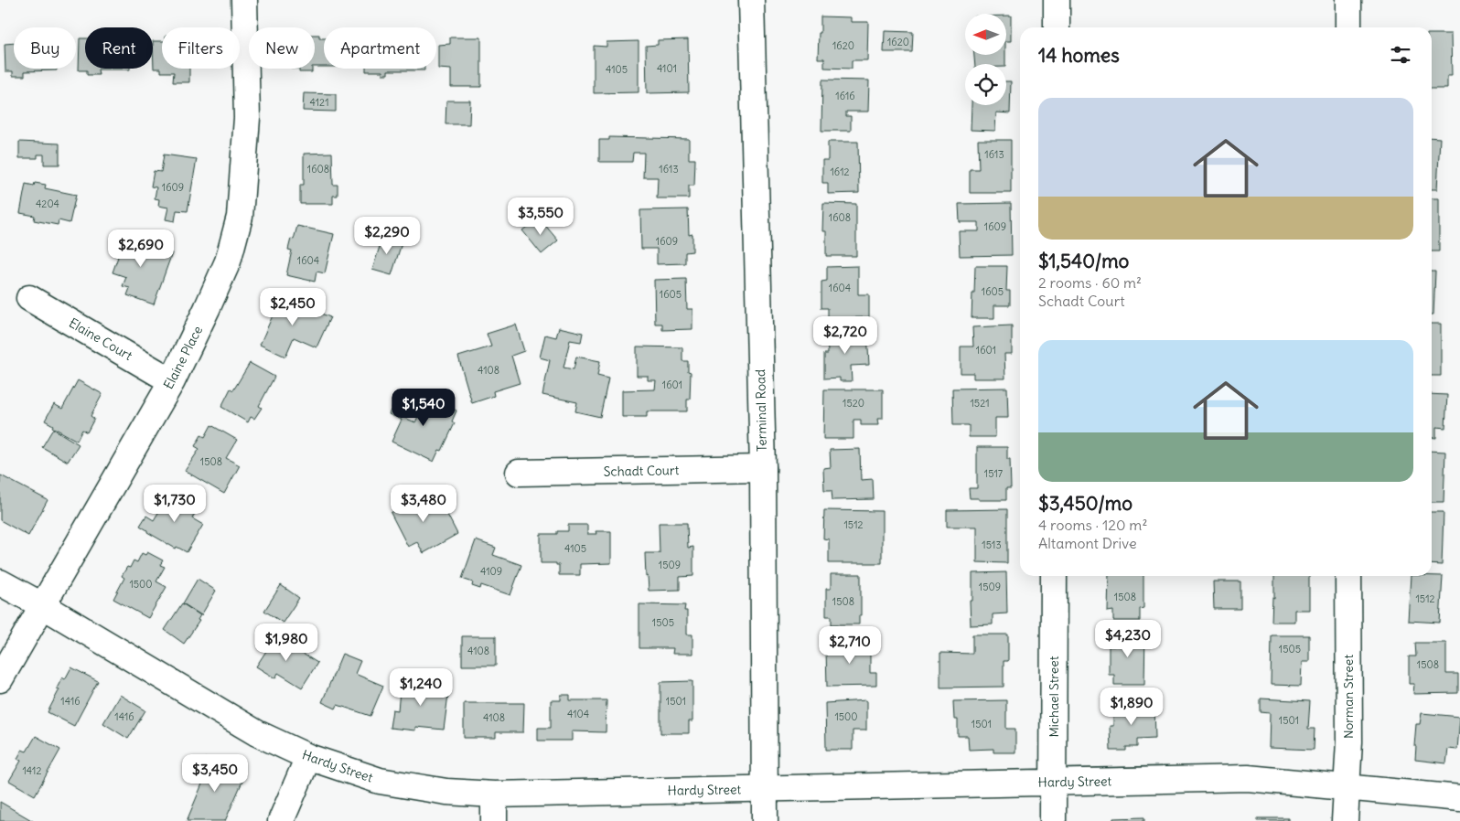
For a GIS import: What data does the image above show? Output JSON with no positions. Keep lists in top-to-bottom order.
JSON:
{
  "streets": {
    "street": [
      "Elaine Court",
      "Elaine Place",
      "Terminal Road",
      "Schadt Court",
      "Michael Street",
      "Norman Street",
      "Hardy Street"
    ]
  },
  "crossings": [
    ["Elaine Court", "Elaine Place"],
    ["Elaine Place", "Hardy Street"],
    ["Terminal Road", "Schadt Court"],
    ["Terminal Road", "Hardy Street"],
    ["Michael Street", "Hardy Street"],
    ["Norman Street", "Hardy Street"]
  ],
  "house_numbers": [
    "1620",
    "1620",
    "4101",
    "4105",
    "1616",
    "4121",
    "1613",
    "1608",
    "1613",
    "1612",
    "1609",
    "4204",
    "1608",
    "1609",
    "1609",
    "1604",
    "1604",
    "1605",
    "1605",
    "1601",
    "4108",
    "1601",
    "1520",
    "1521",
    "1508",
    "1517",
    "1512",
    "1513",
    "4105",
    "1509",
    "4109",
    "1500",
    "1509",
    "1508",
    "1512",
    "1508",
    "1505",
    "1505",
    "4108",
    "1508",
    "1416",
    "1501",
    "4104",
    "1416",
    "1500",
    "4108",
    "1501",
    "1501",
    "1412"
  ],
  "north": "left",
  "page": {
    "chip": [
      "Buy",
      "Rent",
      "Filters",
      "New",
      "Apartment"
    ],
    "heading": "14 homes",
    "list": [
      {
        "name": "$1,540/mo",
        "note": "2 rooms · 60 m² · Schadt Court"
      },
      {
        "name": "$3,450/mo",
        "note": "4 rooms · 120 m² · Altamont Drive"
      }
    ],
    "price": [
      "$3,550",
      "$2,290",
      "$2,690",
      "$2,450",
      "$2,720",
      "$1,540",
      "$1,730",
      "$3,480",
      "$4,230",
      "$1,980",
      "$2,710",
      "$1,240",
      "$1,890",
      "$3,450"
    ]
  }
}
